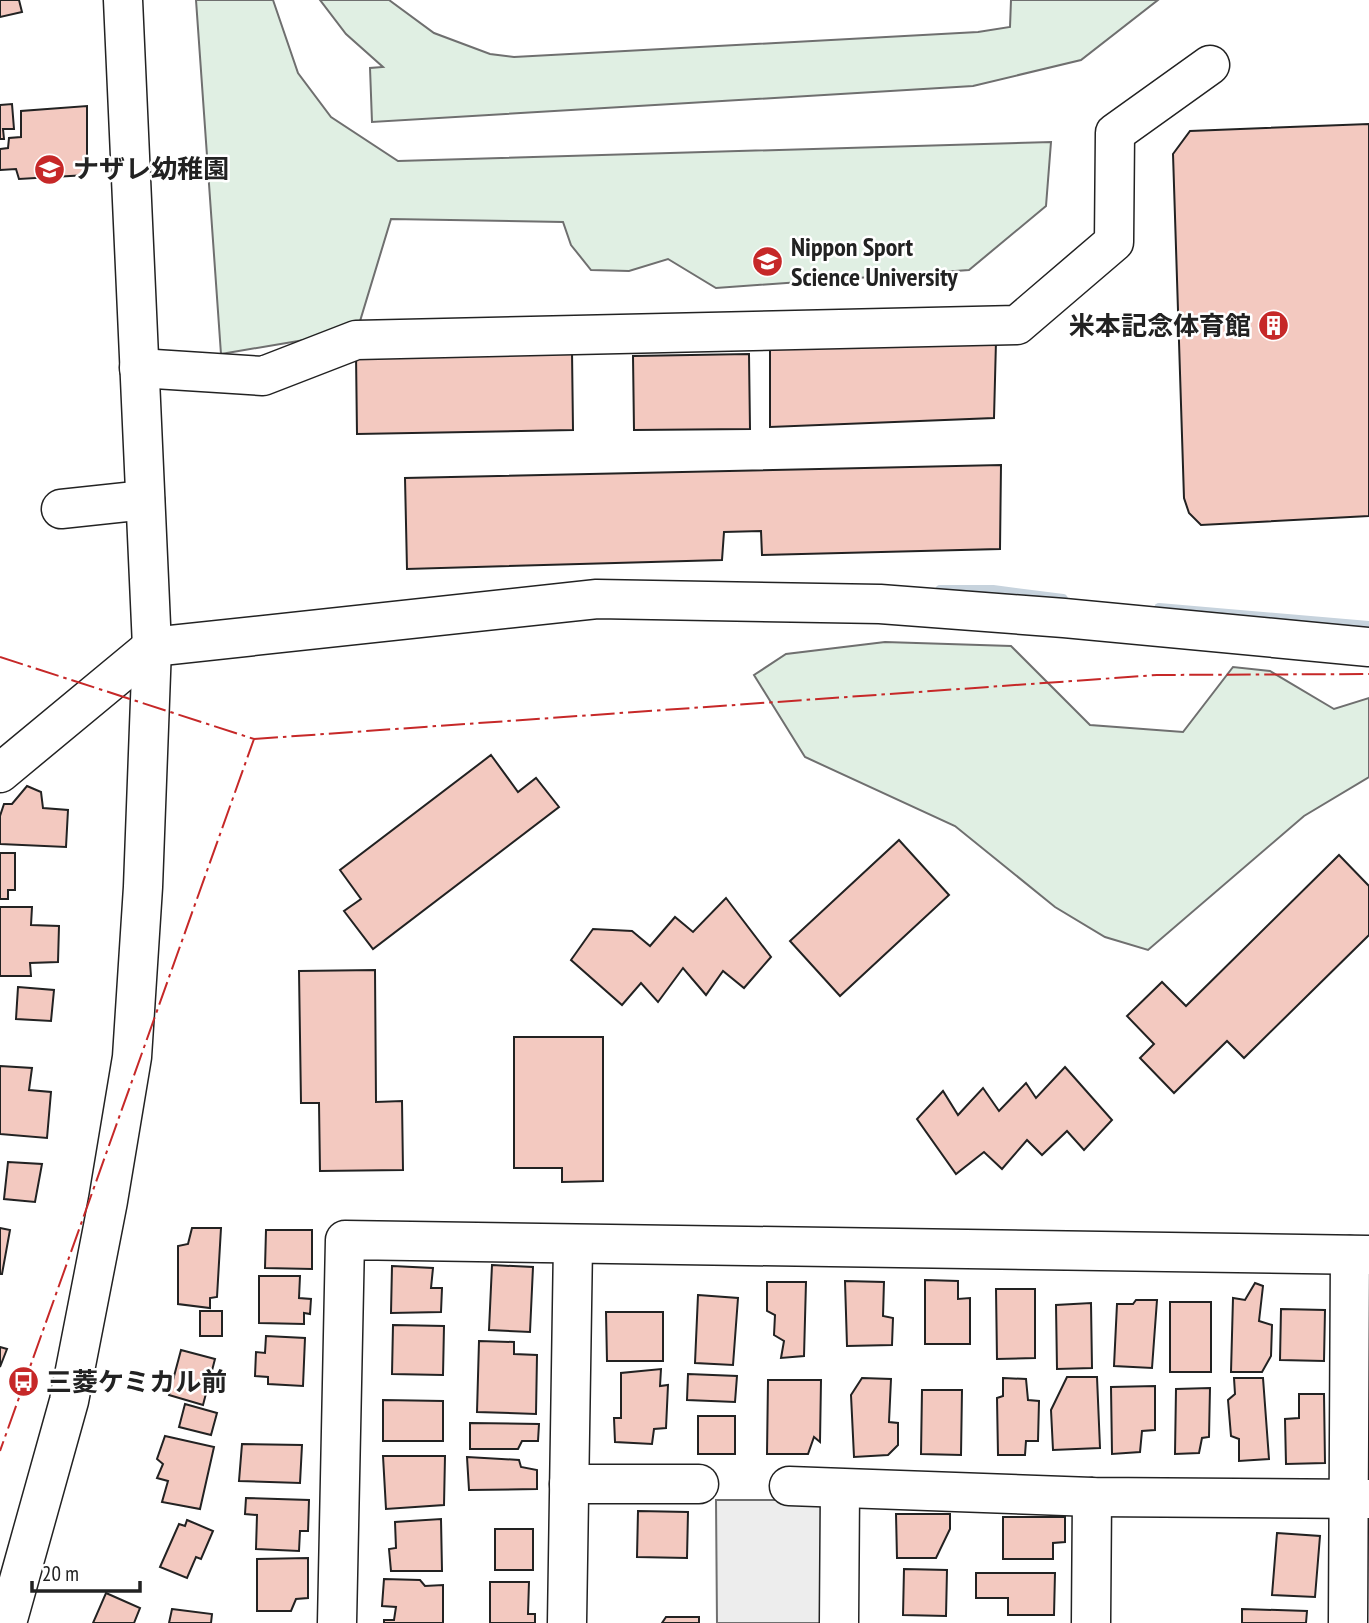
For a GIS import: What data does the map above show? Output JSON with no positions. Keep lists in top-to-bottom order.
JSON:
{
  "places": {
    "school or university": ["ナザレ幼稚園", "Nippon Sport Science University"],
    "building": ["米本記念体育館"],
    "bus stop": ["三菱ケミカル前"]
  },
  "scale_bar": "20 m"
}
